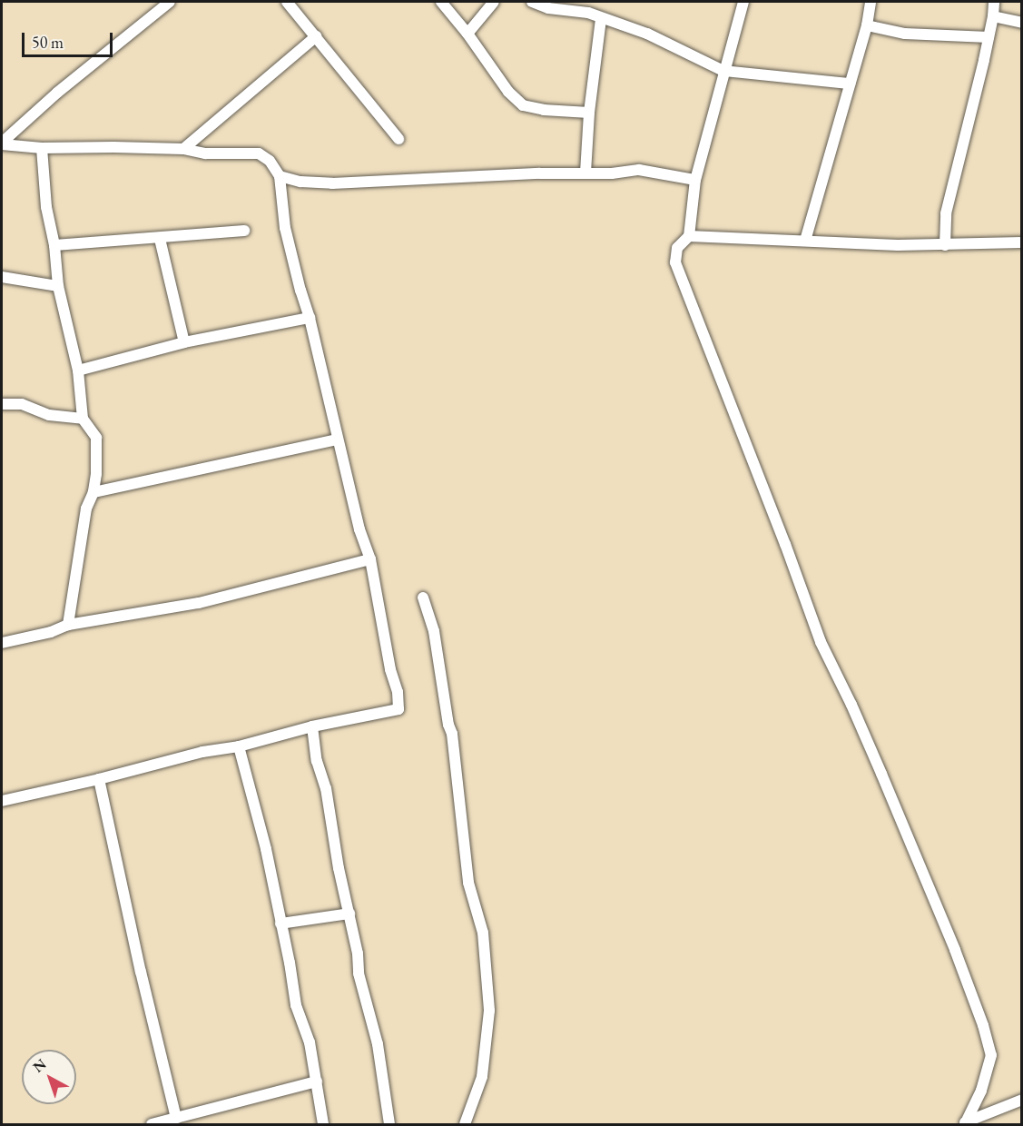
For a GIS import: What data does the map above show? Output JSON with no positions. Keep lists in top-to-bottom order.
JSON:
{
  "scale_bar": "50 m",
  "north": "top left"
}
